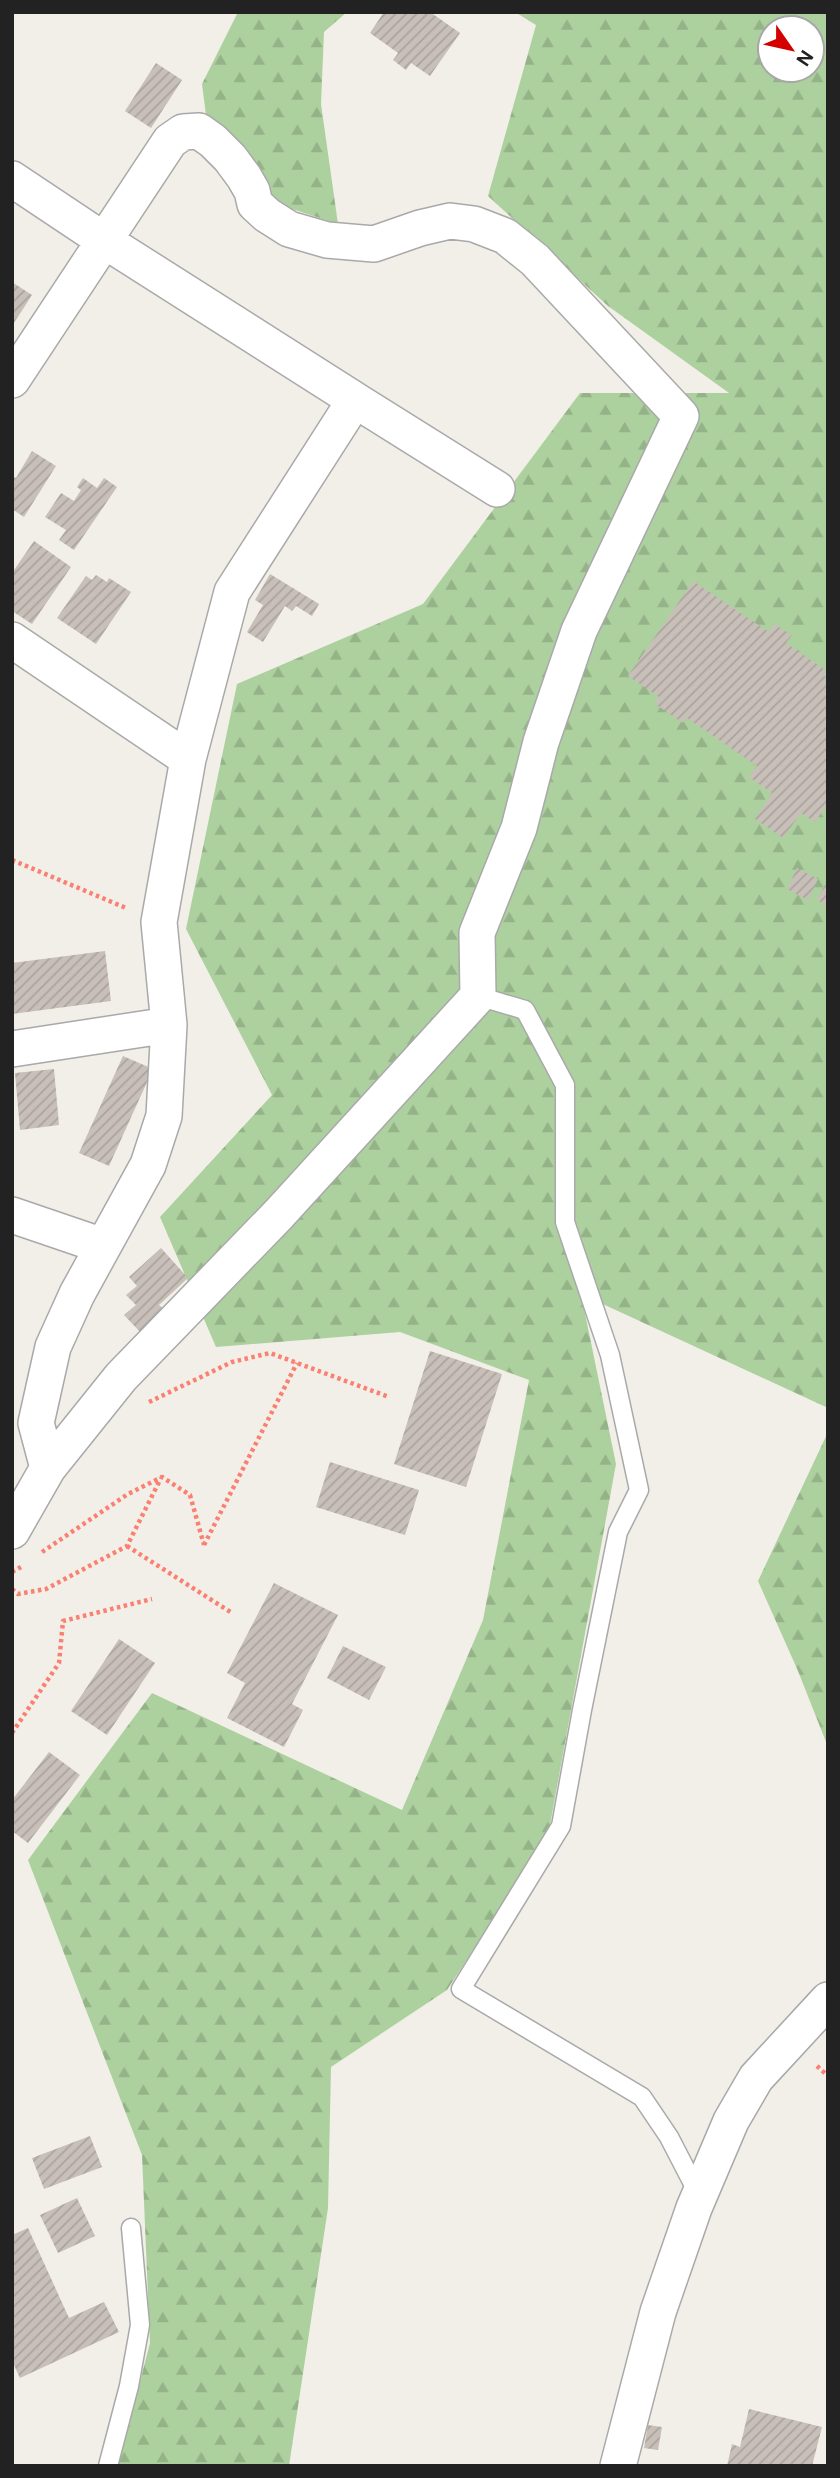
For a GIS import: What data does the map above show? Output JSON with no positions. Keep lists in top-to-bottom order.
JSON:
{
  "north": "bottom right"
}
